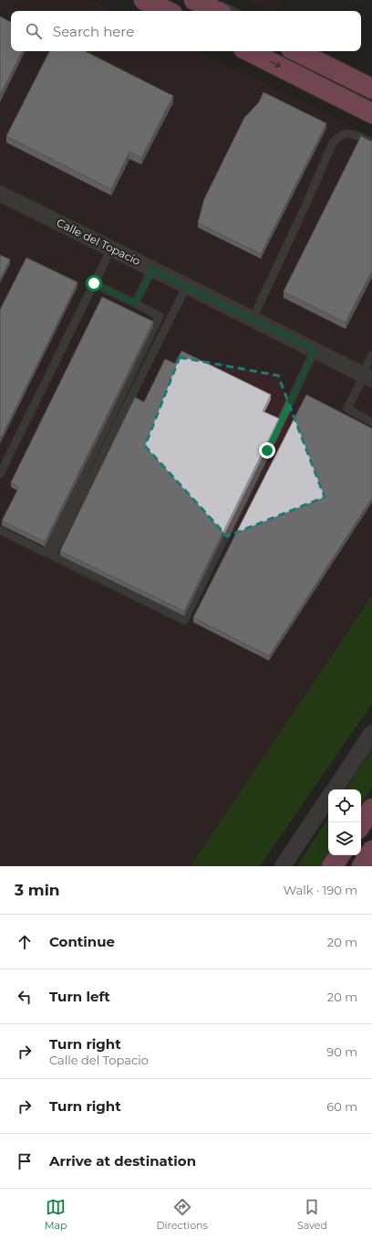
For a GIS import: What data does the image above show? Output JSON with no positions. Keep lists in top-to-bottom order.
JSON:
{
  "streets": {
    "street": ["Calle del Topacio"]
  },
  "page": {
    "search": "Search here",
    "heading": ["3 min", "Walk · 190 m"],
    "list": [
      ["Continue", "20 m"],
      ["Turn left", "20 m"],
      ["Turn right", "Calle del Topacio", "90 m"],
      ["Turn right", "60 m"],
      "Arrive at destination"
    ],
    "nav": ["Map", "Directions", "Saved"]
  }
}
